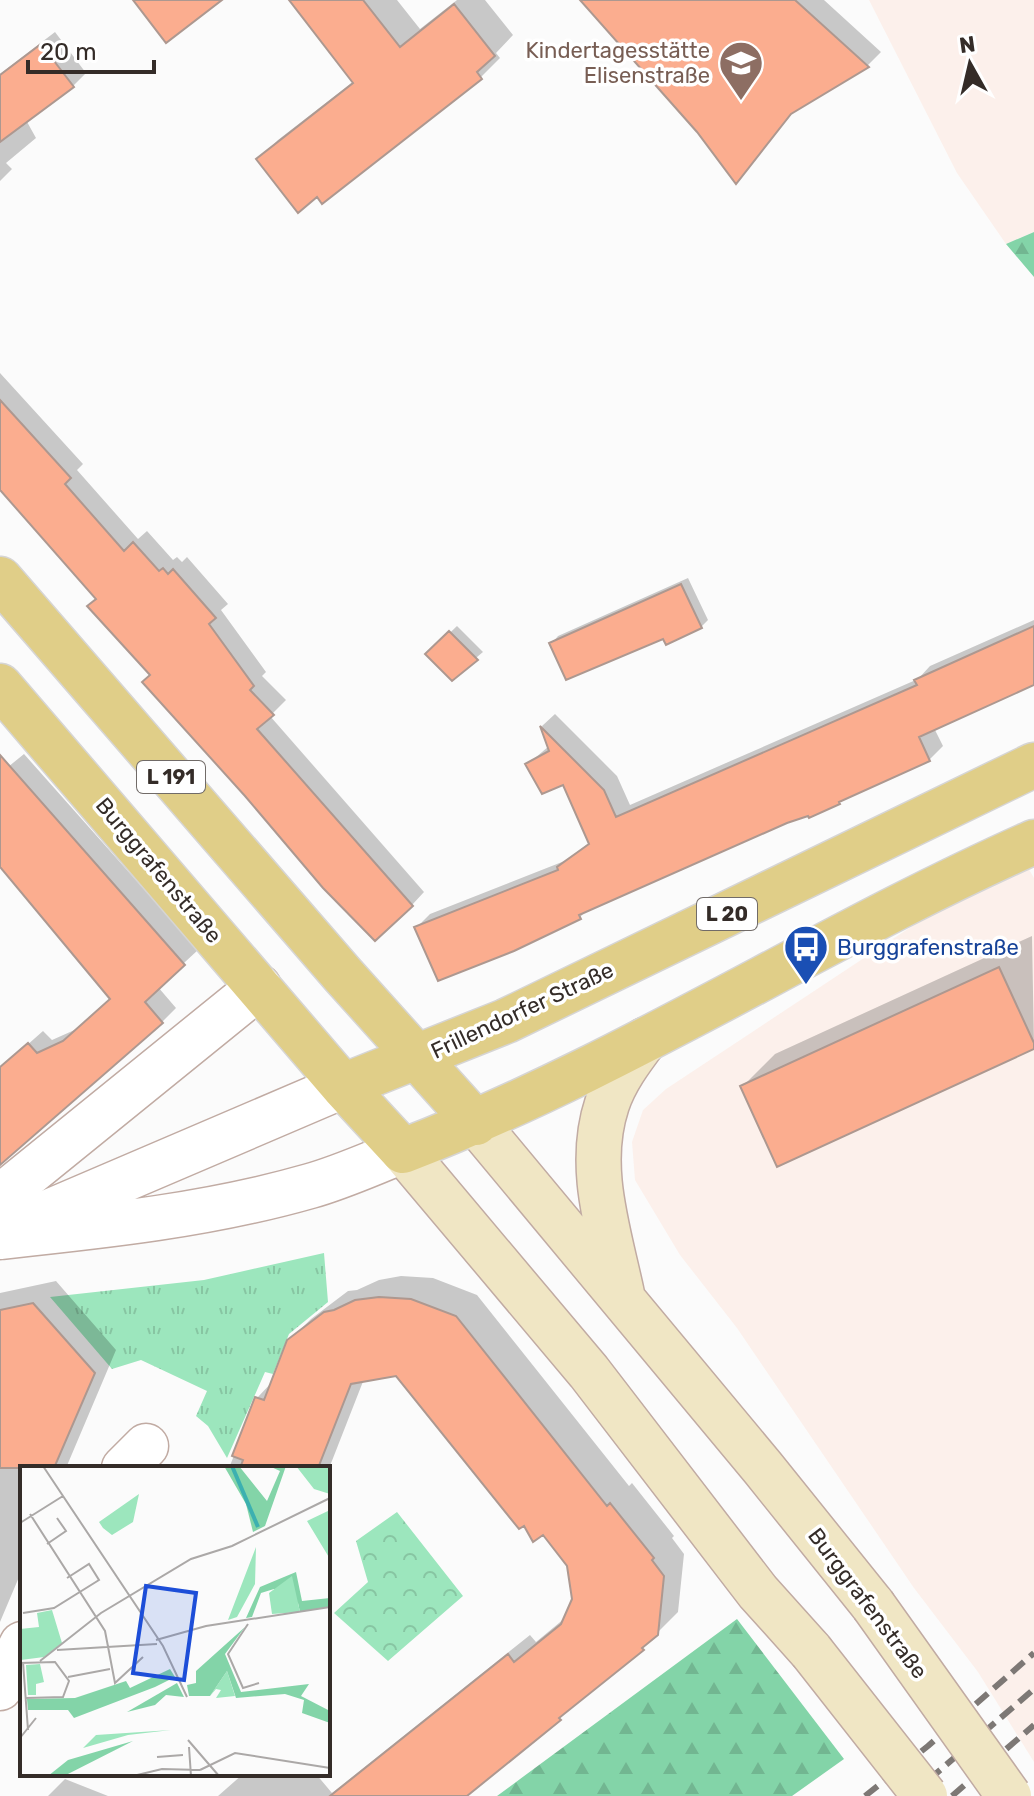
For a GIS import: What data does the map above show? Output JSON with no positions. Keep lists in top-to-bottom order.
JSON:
{
  "streets": {
    "main road": [
      "L 191",
      "Burggrafenstraße",
      "L 20",
      "Frillendorfer Straße"
    ]
  },
  "crossings": [
    ["Burggrafenstraße", "Frillendorfer Straße"]
  ],
  "places": {
    "school or university": ["Kindertagesstätte Elisenstraße"],
    "bus stop": ["Burggrafenstraße"]
  },
  "scale_bar": "20 m",
  "north": "top"
}
